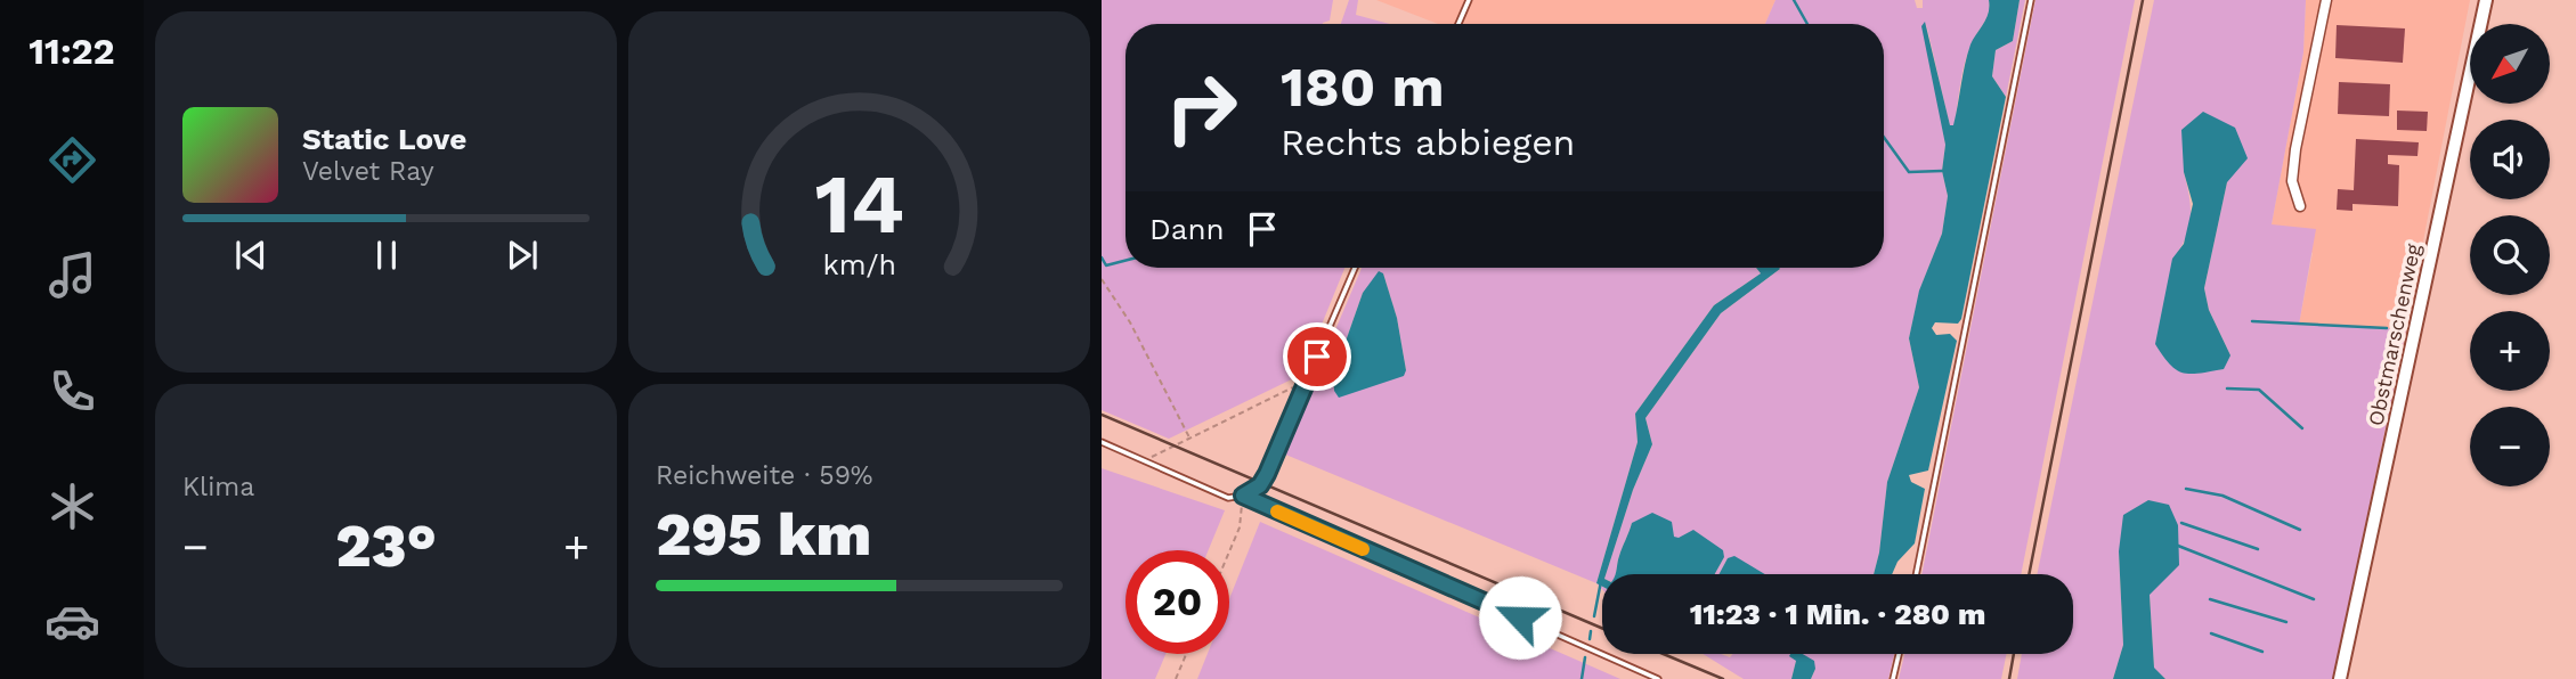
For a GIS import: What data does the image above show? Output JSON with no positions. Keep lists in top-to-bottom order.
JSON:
{
  "streets": {
    "main road": ["Obstmarschenweg"]
  },
  "north": "bottom left",
  "page": {
    "tabs": "11:22",
    "map_buttons": ["+", "−"],
    "turn": ["180 m", "Rechts abbiegen"],
    "song": ["Static Love", "Velvet Ray"],
    "then": "Dann",
    "tile": [
      "Klima",
      ["Reichweite · 59%", "295 km"]
    ],
    "heat": ["−", "23°", "+"],
    "limit": "20",
    "trip": "11:23 · 1 Min. · 280 m",
    "gauge": ["14", "km/h"]
  }
}
